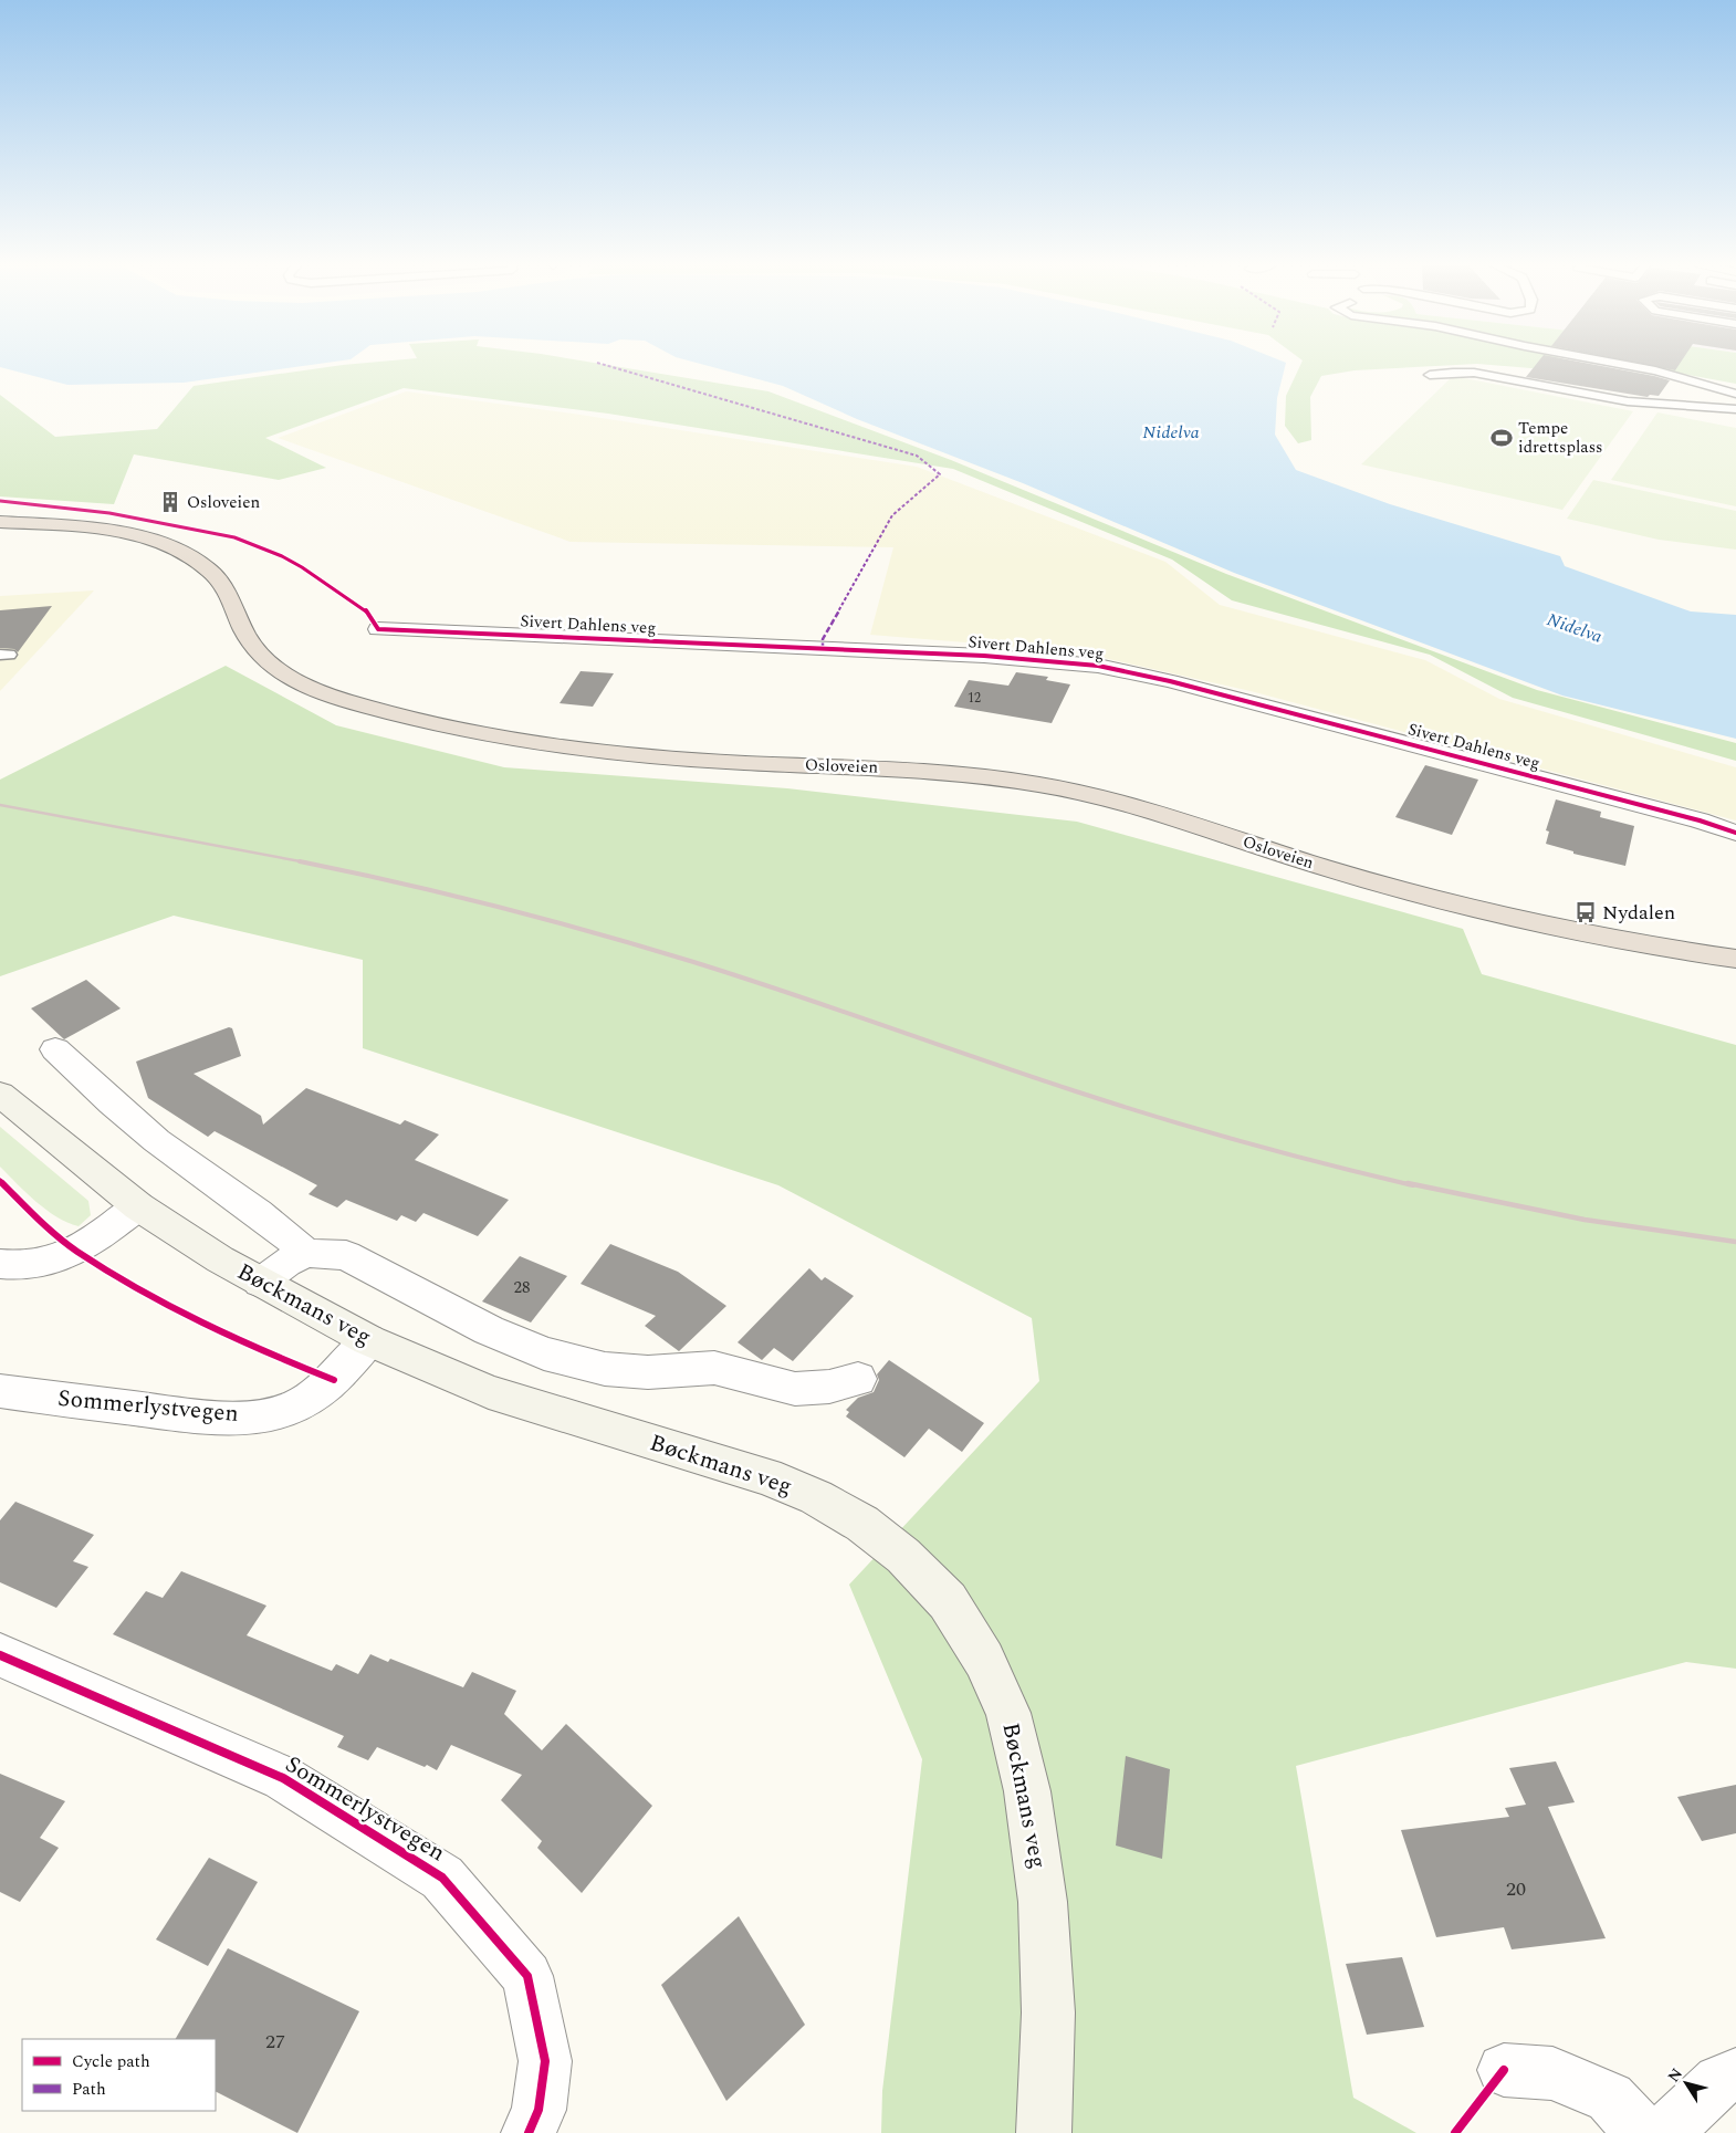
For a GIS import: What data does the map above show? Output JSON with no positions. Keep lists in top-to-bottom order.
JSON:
{
  "streets": {
    "highway": ["Osloveien"],
    "main road": ["Bøckmans veg"],
    "street": ["Sivert Dahlens veg", "Sommerlystvegen"]
  },
  "crossings": [
    ["Bøckmans veg", "Sommerlystvegen"]
  ],
  "water": ["Nidelva"],
  "places": {
    "sports": ["Tempe idrettsplass"],
    "building": ["Osloveien"],
    "bus stop": ["Nydalen"]
  },
  "house_numbers": [
    "12",
    "28",
    "20",
    "27"
  ],
  "legend": ["Cycle path", "Path"],
  "north": "top left"
}
